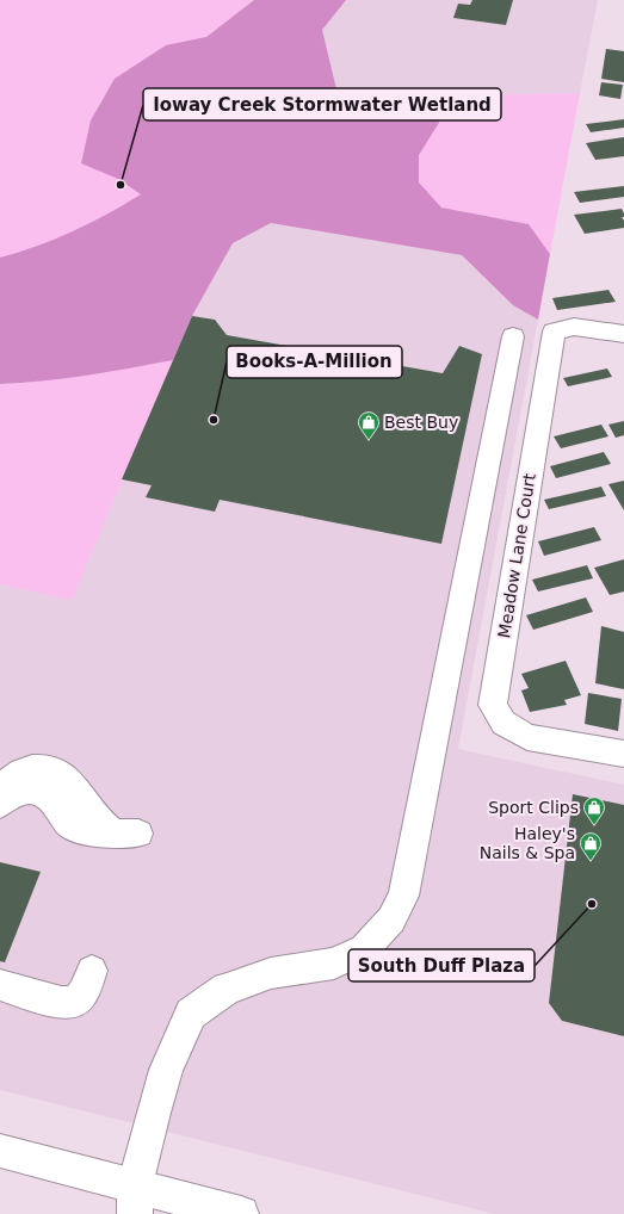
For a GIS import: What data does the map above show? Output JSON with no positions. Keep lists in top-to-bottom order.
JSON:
{
  "streets": {
    "street": ["Meadow Lane Court"]
  },
  "places": {
    "other": ["Ioway Creek Stormwater Wetland", "Books-A-Million", "South Duff Plaza"],
    "shop": ["Best Buy", "Sport Clips", "Haley's Nails & Spa"]
  }
}
